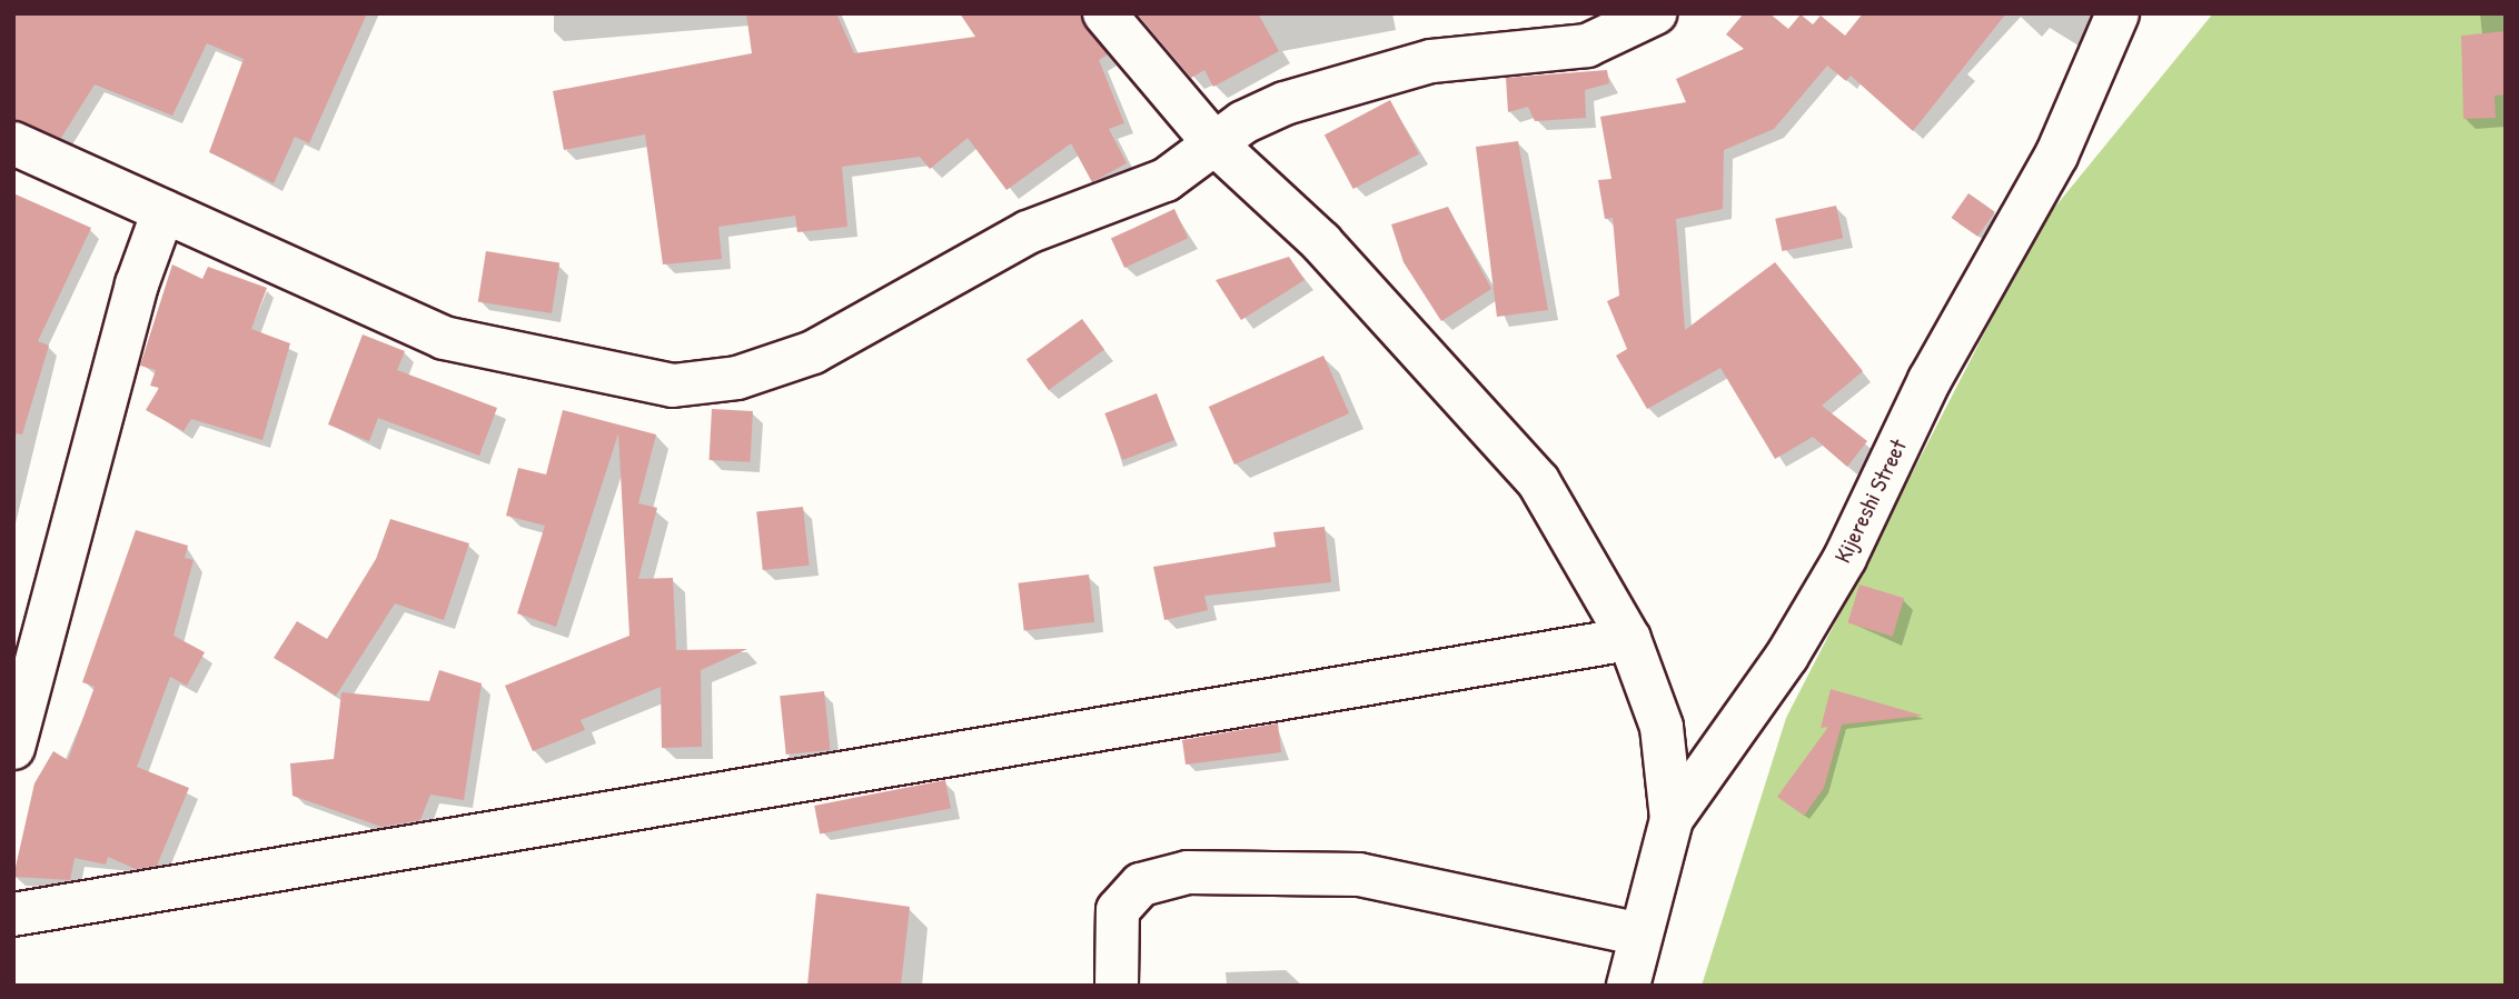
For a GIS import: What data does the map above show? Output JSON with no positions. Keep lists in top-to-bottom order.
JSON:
{
  "streets": {
    "street": ["Kijereshi Street"]
  }
}
